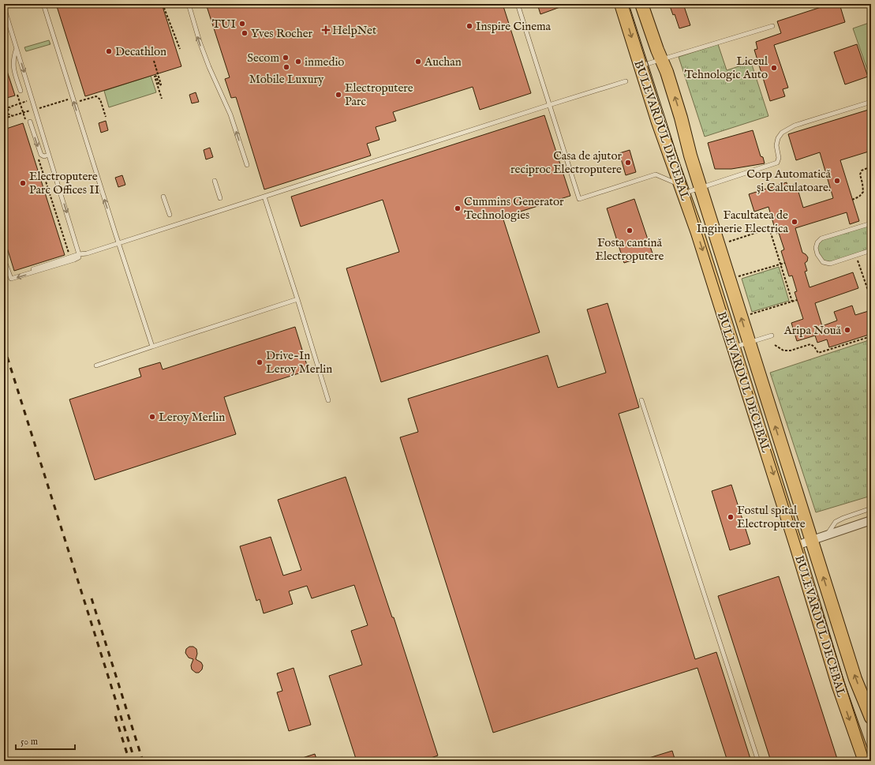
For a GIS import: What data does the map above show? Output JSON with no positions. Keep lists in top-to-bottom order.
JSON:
{
  "streets": {
    "main road": ["BULEVARDUL DECEBAL"]
  },
  "places": {
    "other": [
      "TUI",
      "Inspire Cinema",
      "Yves Rocher",
      "Decathlon",
      "Secom",
      "inmedio",
      "Auchan",
      "Mobile Luxury",
      "Liceul Tehnologic Auto",
      "Electroputere Parc",
      "Casa de ajutor reciproc Electroputere",
      "Corp Automatică și Calculatoare.",
      "Electroputere Parc Offices II",
      "Cummins Generator Technologies",
      "Facultatea de Inginerie Electrica",
      "Fosta cantină Electroputere",
      "Aripa Nouă",
      "Drive-In Leroy Merlin",
      "Leroy Merlin",
      "Fostul spital Electroputere"
    ],
    "health": ["HelpNet"]
  },
  "scale_bar": "50 m"
}
